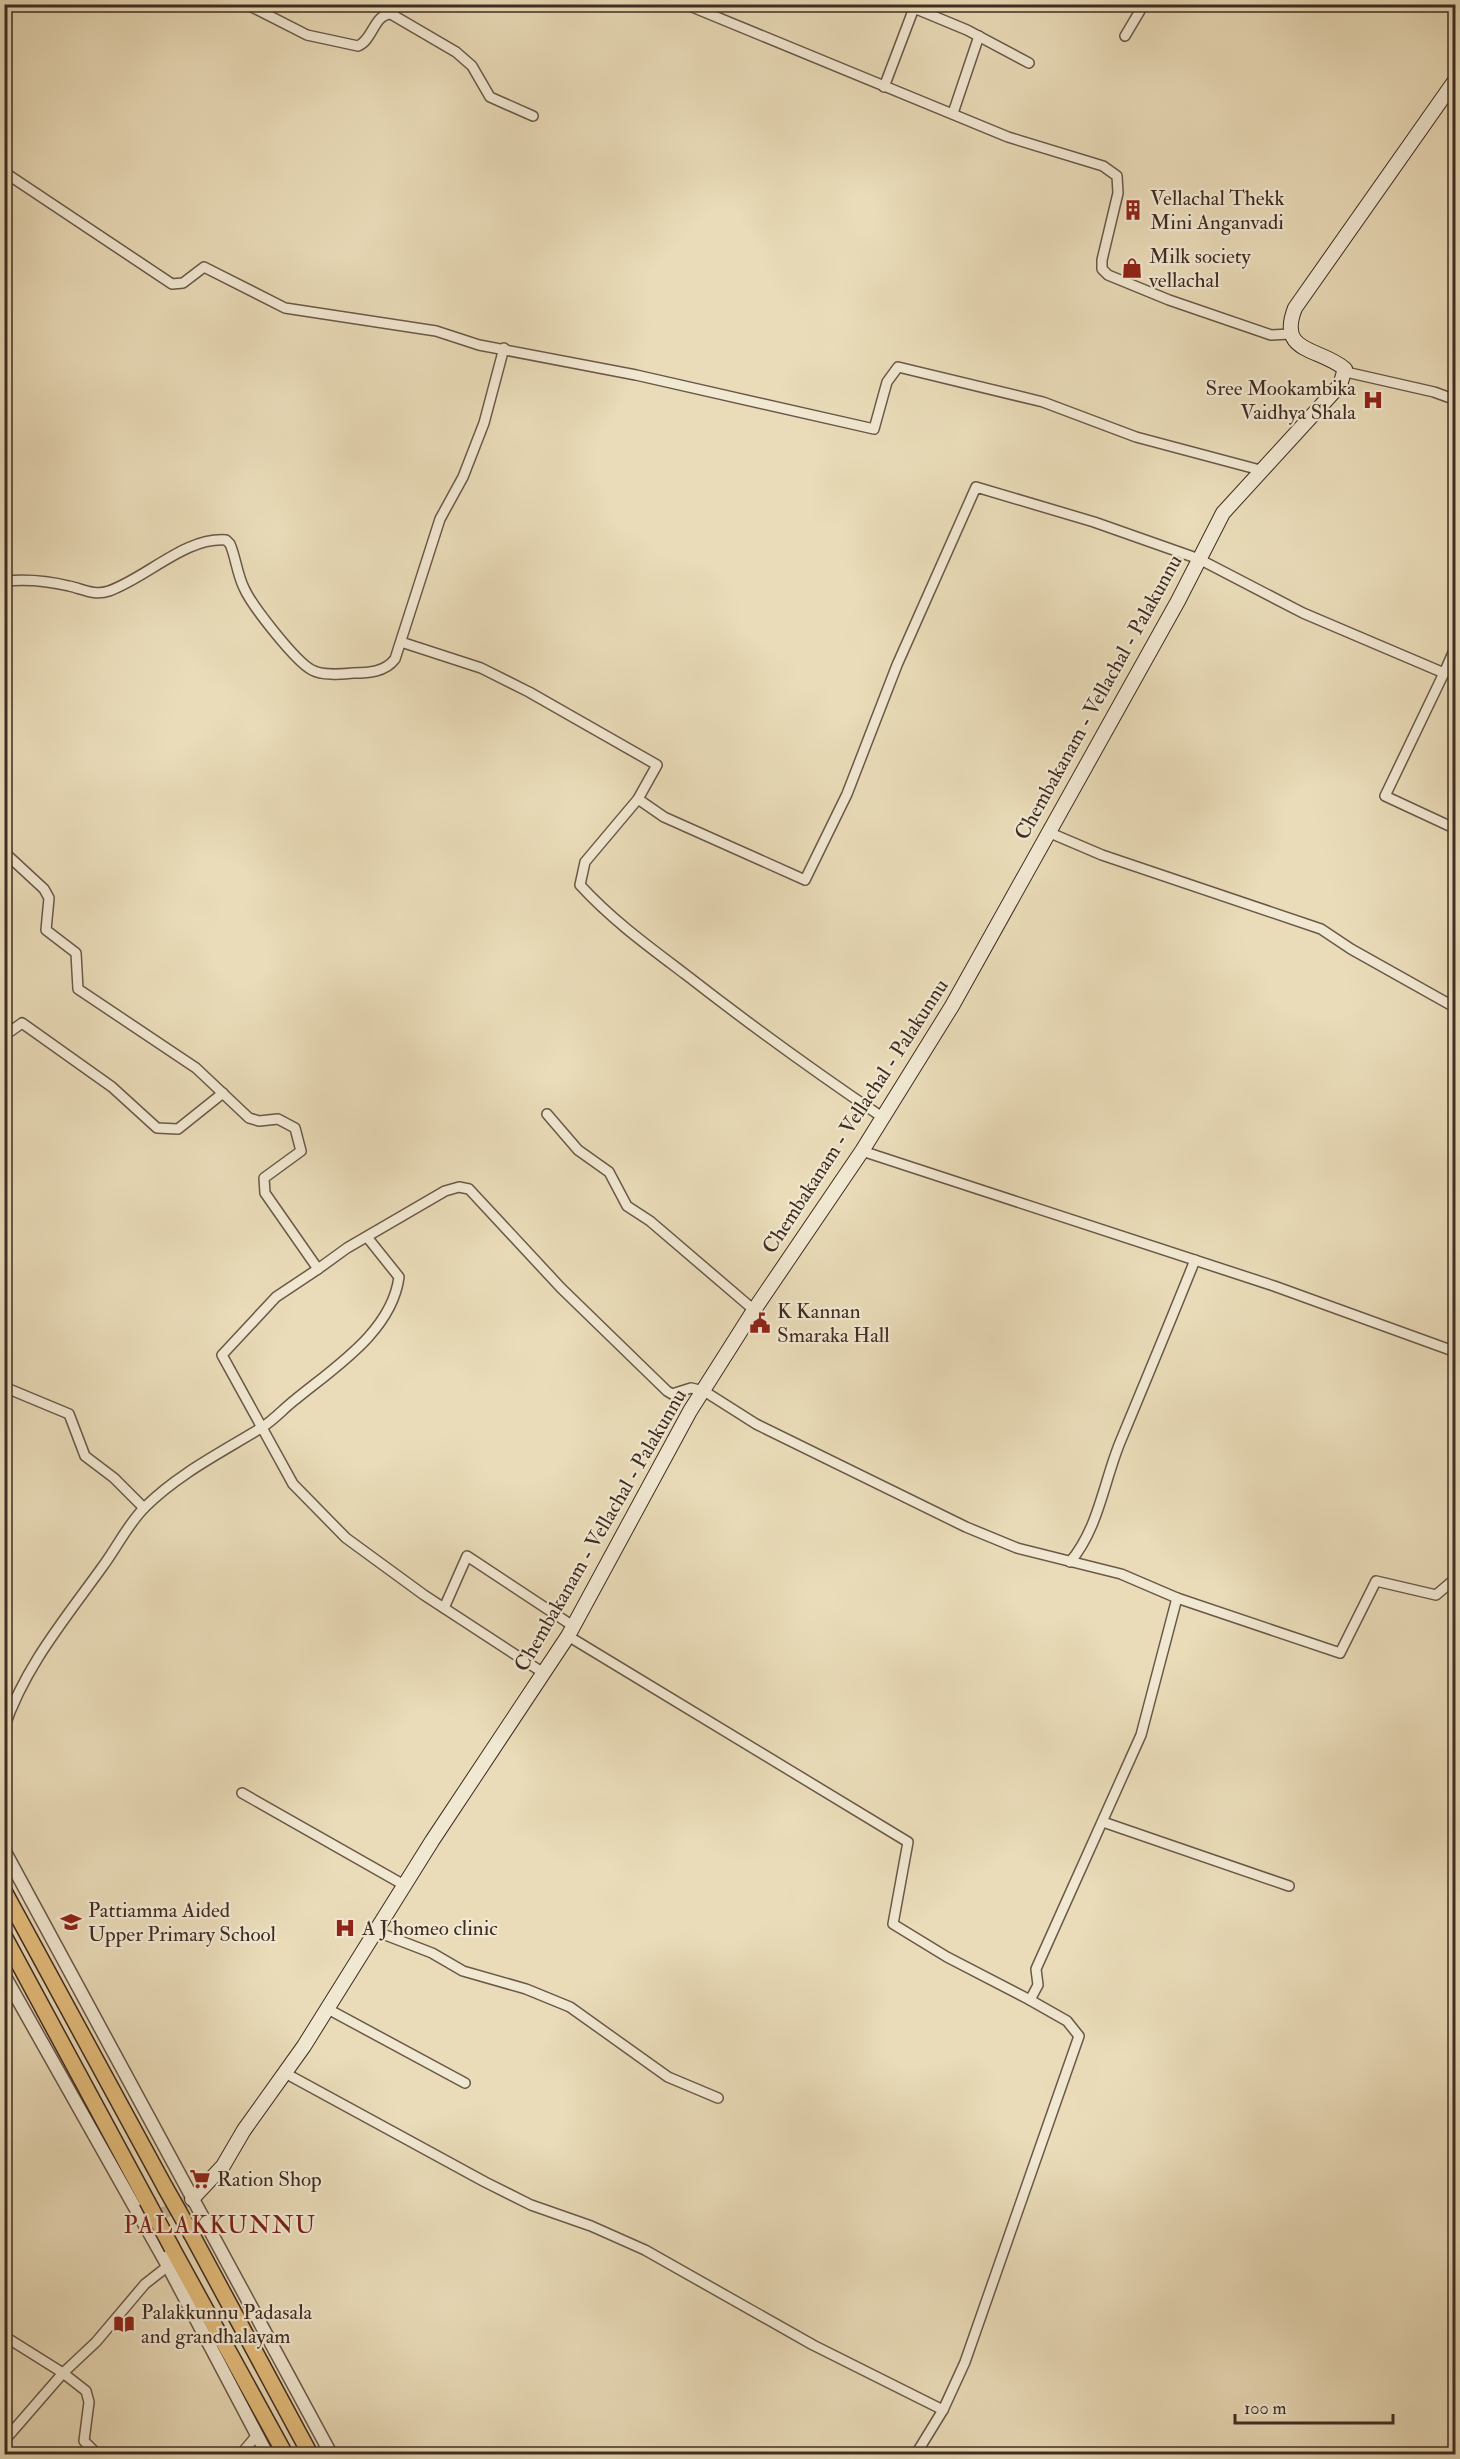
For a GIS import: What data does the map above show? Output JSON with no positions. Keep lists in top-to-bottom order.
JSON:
{
  "streets": {
    "main road": ["Chembakanam - Vellachal - Palakunnu"]
  },
  "districts": ["PALAKKUNNU"],
  "places": {
    "building": ["Vellachal Thekk Mini Anganvadi"],
    "shop": ["Milk society vellachal"],
    "hospital": ["Sree Mookambika Vaidhya Shala", "A J homeo clinic"],
    "public building": ["K Kannan Smaraka Hall"],
    "school or university": ["Pattiamma Aided Upper Primary School"],
    "supermarket": ["Ration Shop"],
    "library": ["Palakkunnu Padasala and grandhalayam"]
  },
  "scale_bar": "100 m"
}
